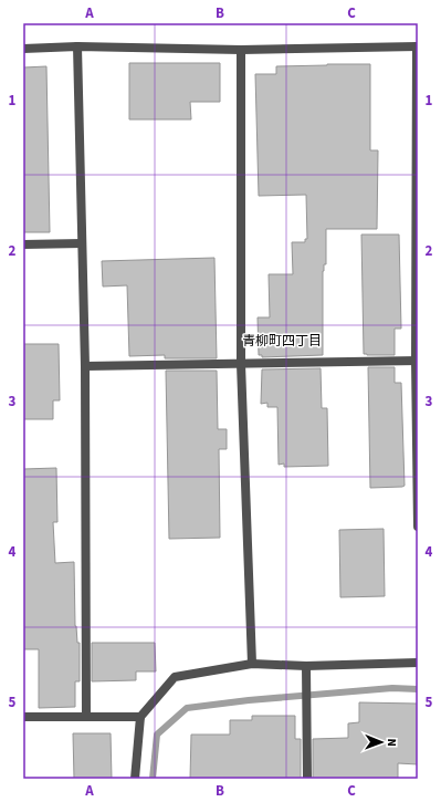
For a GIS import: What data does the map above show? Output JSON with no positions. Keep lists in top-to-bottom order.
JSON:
{
  "districts": ["青柳町四丁目"],
  "north": "right",
  "grid": {
    "columns": ["A", "B", "C"],
    "rows": [
      "1",
      "2",
      "3",
      "4",
      "5"
    ]
  }
}
